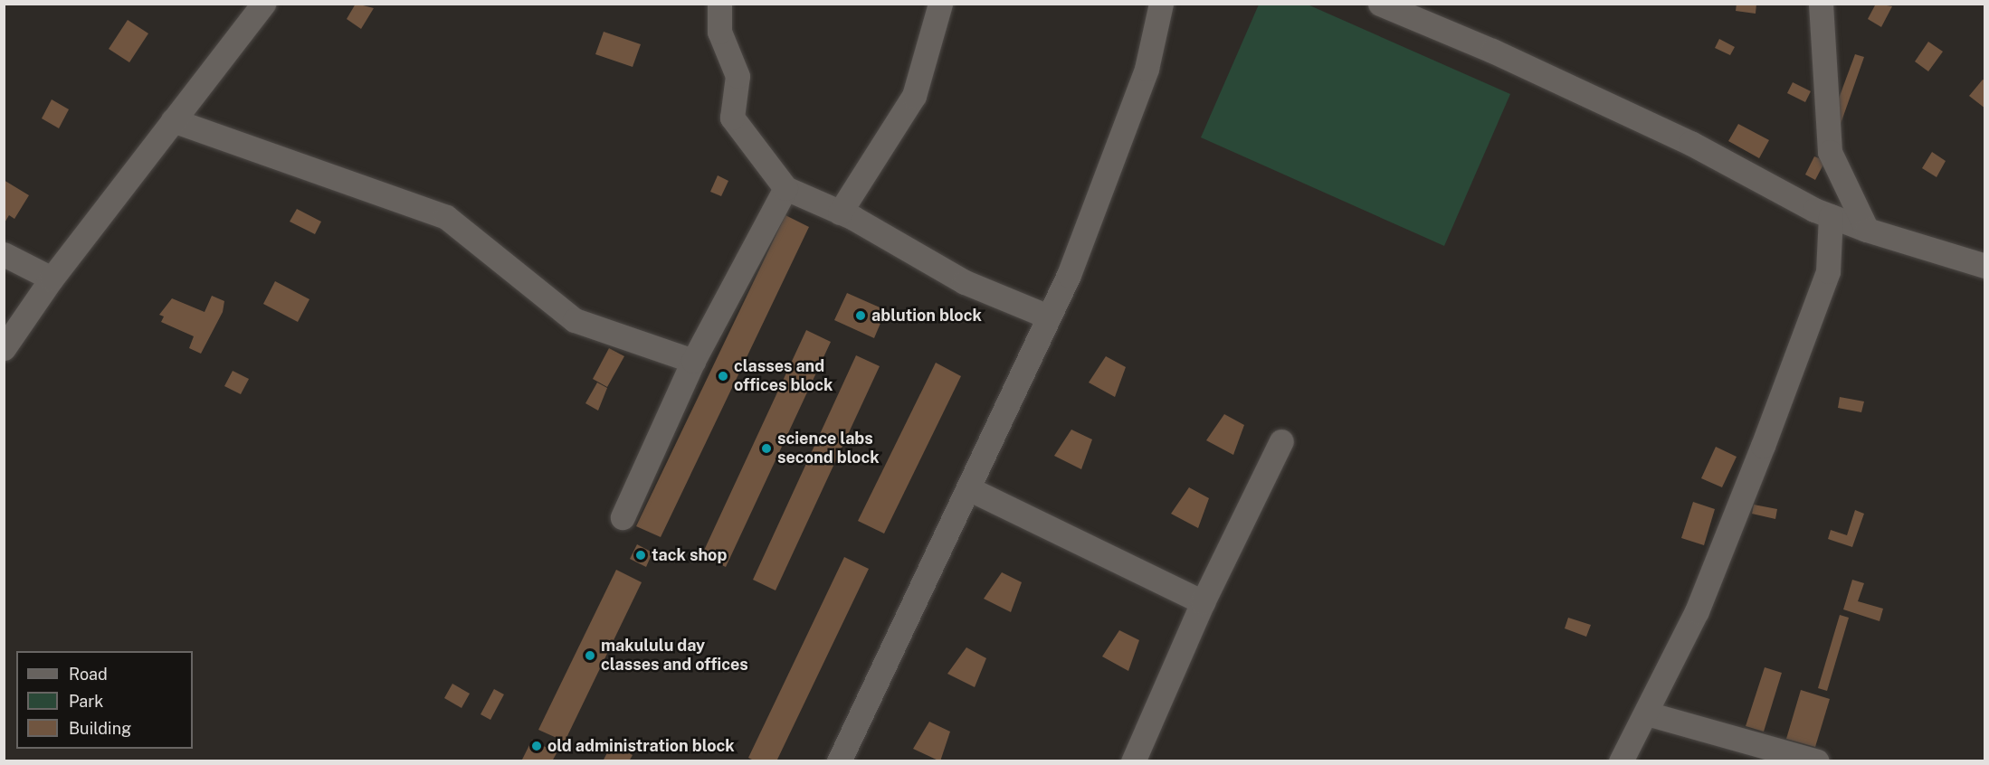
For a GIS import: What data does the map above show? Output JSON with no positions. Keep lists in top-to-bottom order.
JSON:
{
  "places": [
    "ablution block",
    "classes and offices block",
    "science labs second block",
    "tack shop",
    "makululu day classes and offices",
    "old administration block"
  ],
  "legend": ["Road", "Park", "Building"]
}
